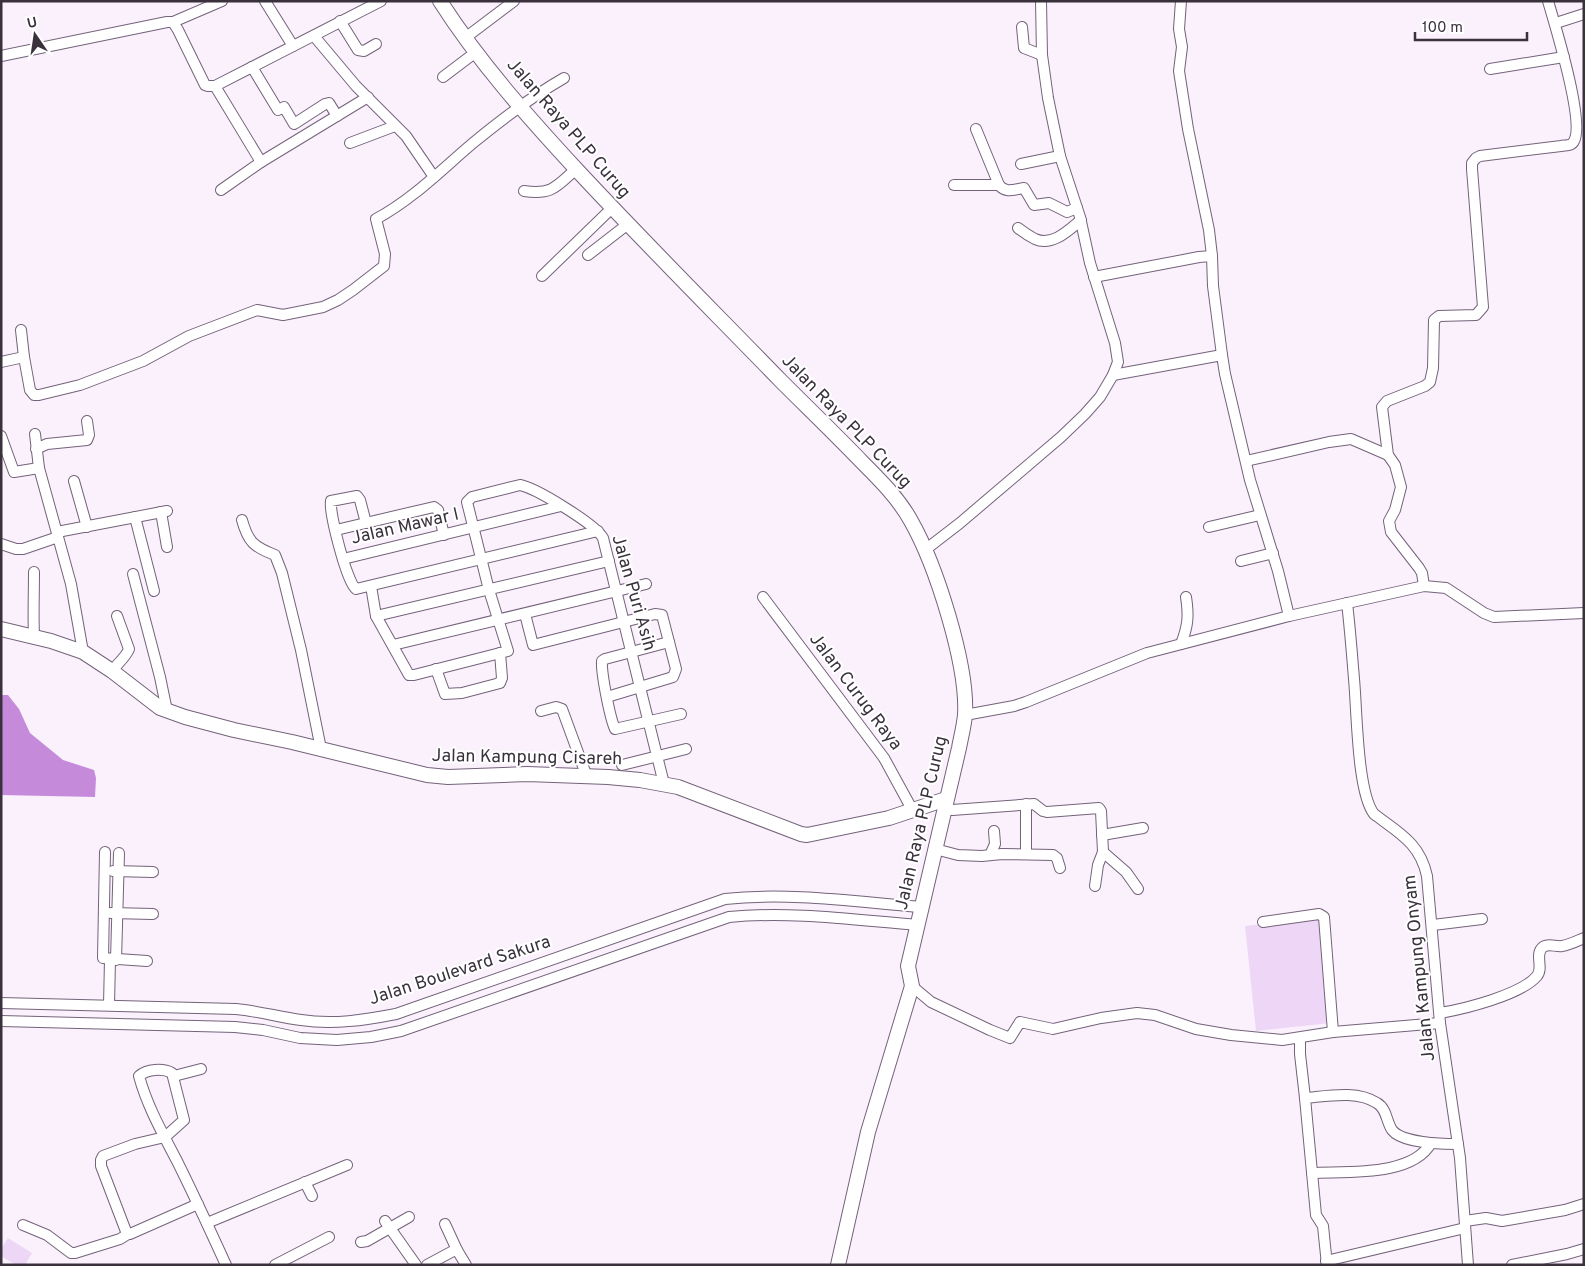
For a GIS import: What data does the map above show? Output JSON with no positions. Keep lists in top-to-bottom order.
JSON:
{
  "streets": {
    "main road": ["Jalan Raya PLP Curug", "Jalan Kampung Cisareh"],
    "street": [
      "Jalan Mawar I",
      "Jalan Puri Asih",
      "Jalan Curug Raya",
      "Jalan Kampung Onyam",
      "Jalan Boulevard Sakura"
    ]
  },
  "crossings": [
    ["Jalan Raya PLP Curug", "Jalan Kampung Cisareh"],
    ["Jalan Raya PLP Curug", "Jalan Boulevard Sakura"],
    ["Jalan Mawar I", "Jalan Puri Asih"],
    ["Jalan Puri Asih", "Jalan Kampung Cisareh"],
    ["Jalan Curug Raya", "Jalan Kampung Cisareh"]
  ],
  "scale_bar": "100 m",
  "north": "top"
}
